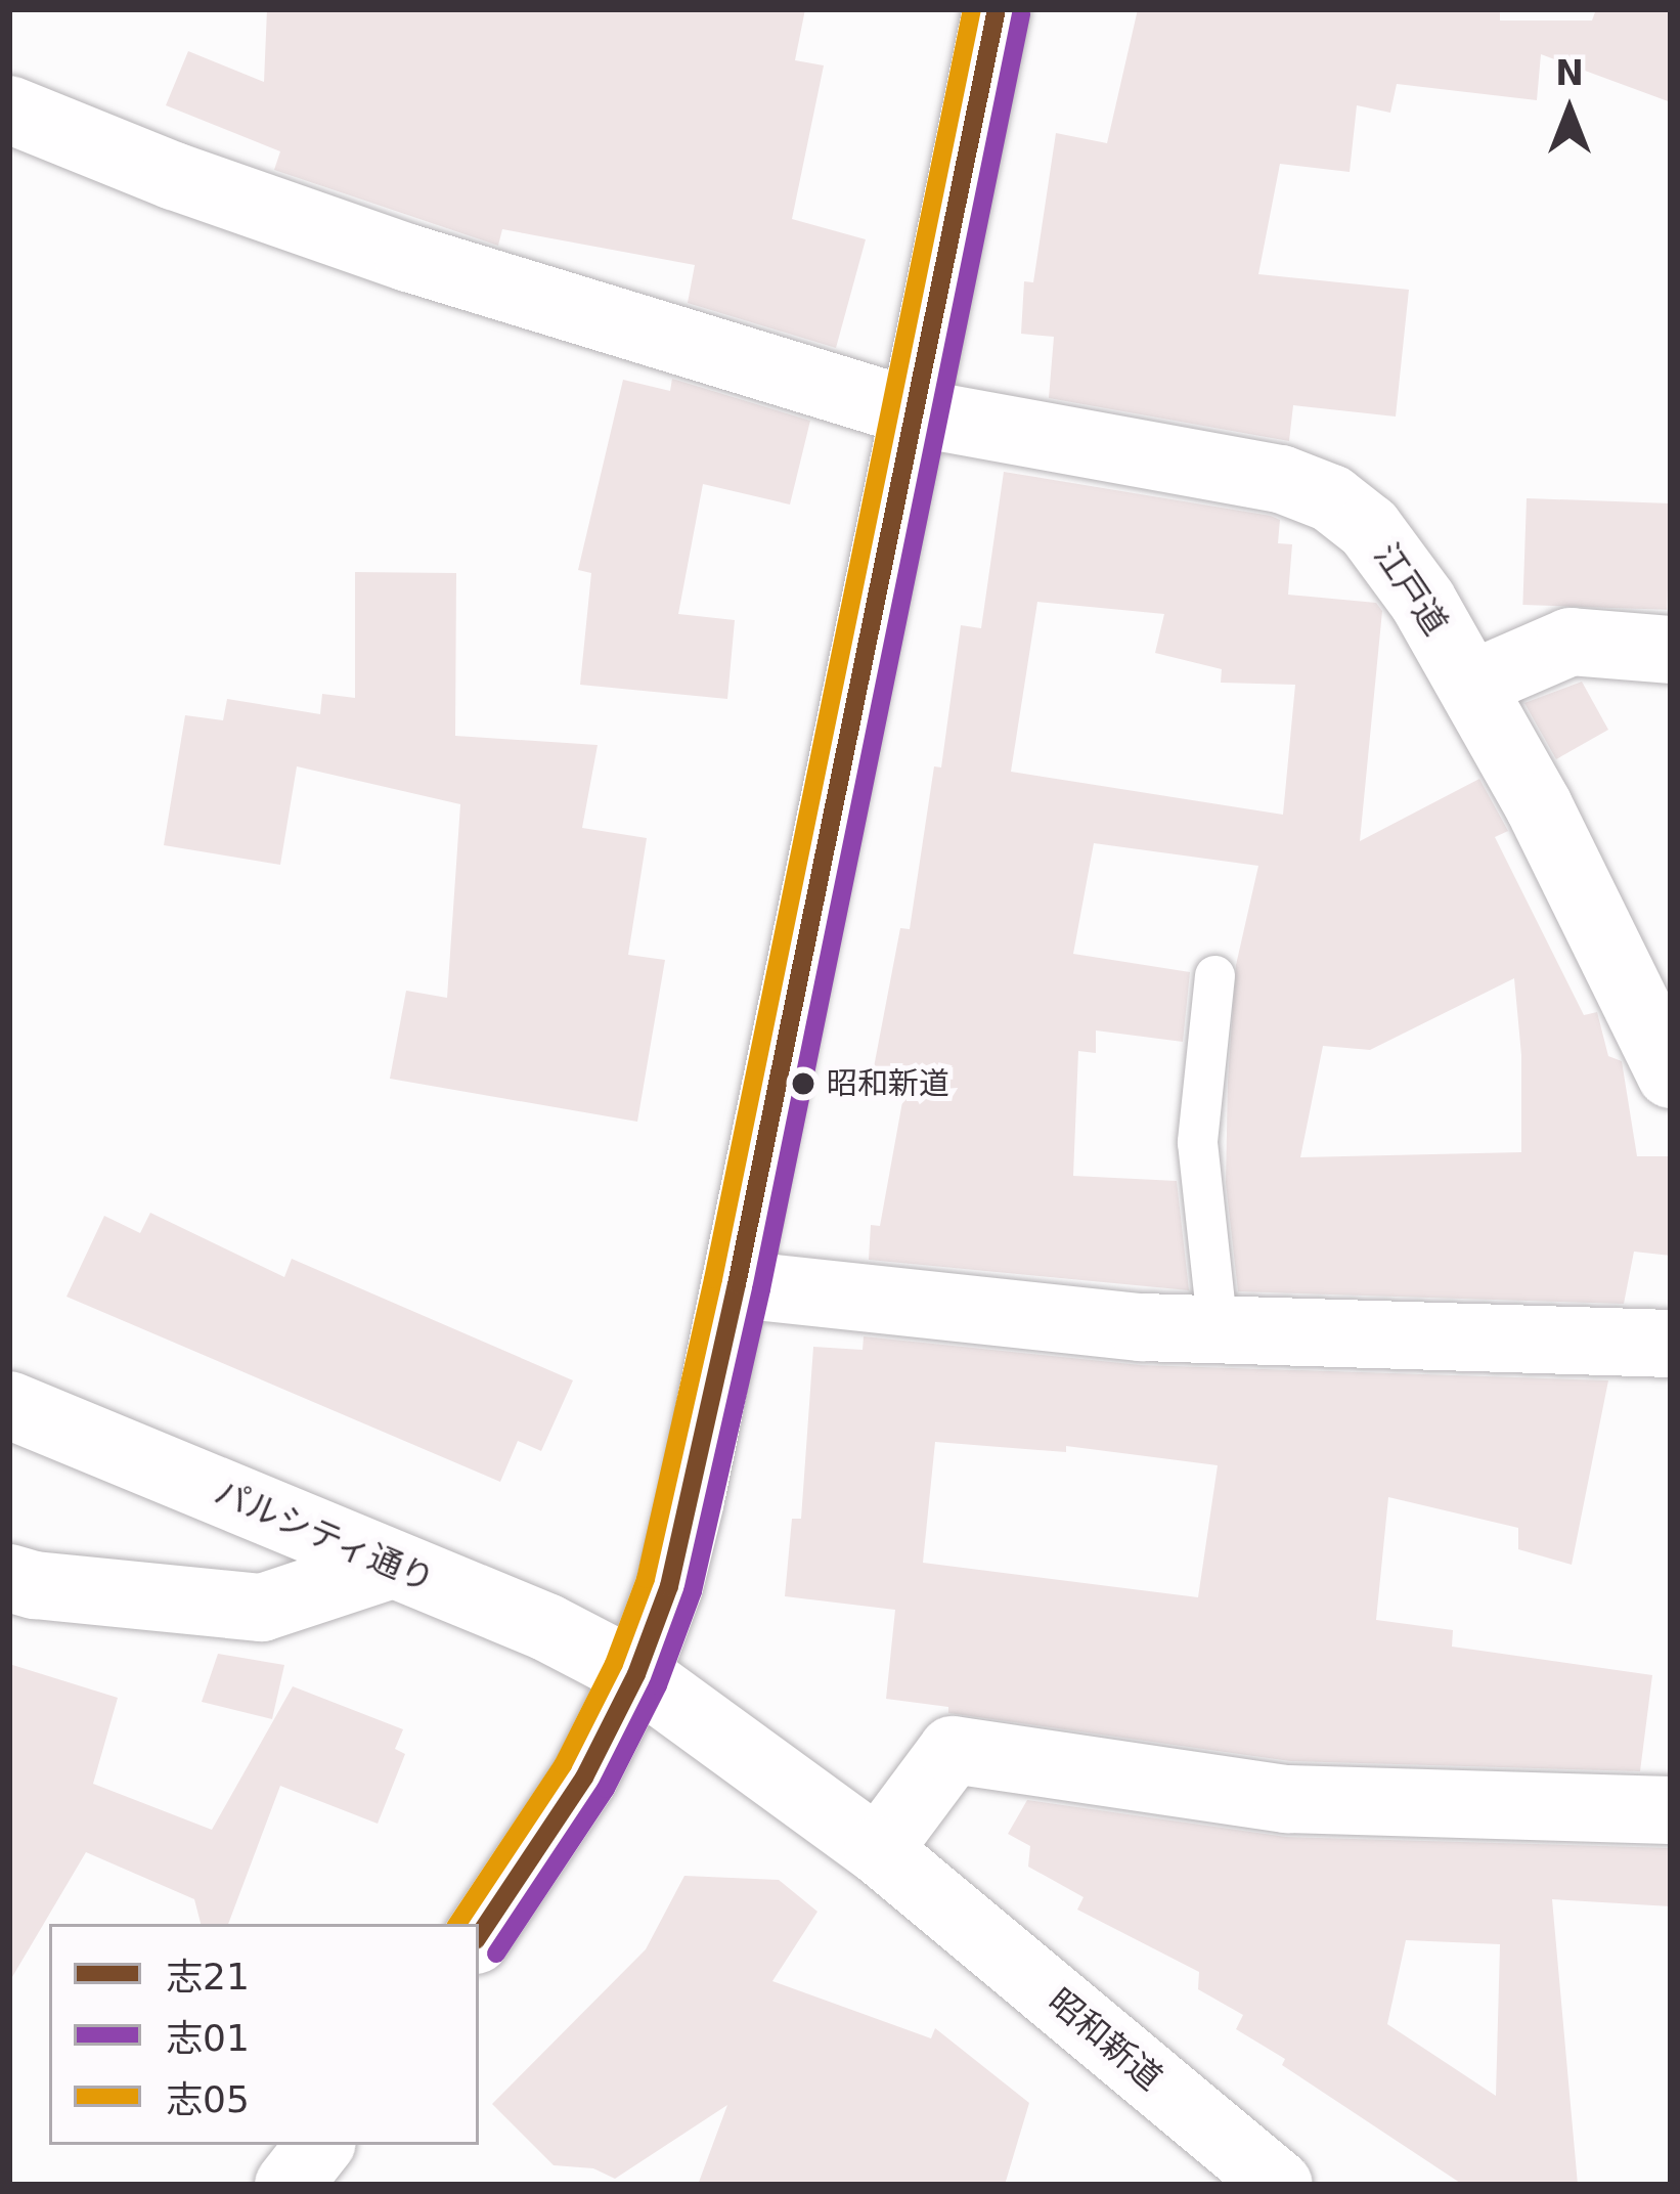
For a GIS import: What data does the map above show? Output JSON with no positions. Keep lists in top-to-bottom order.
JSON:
{
  "streets": {
    "street": ["江戸道", "パルシティ通り", "昭和新道"]
  },
  "crossings": [
    ["パルシティ通り", "昭和新道"]
  ],
  "places": ["昭和新道"],
  "lines": ["transit line 志21", "transit line 志05", "transit line 志01"],
  "legend": ["志21", "志01", "志05"],
  "north": "top"
}
